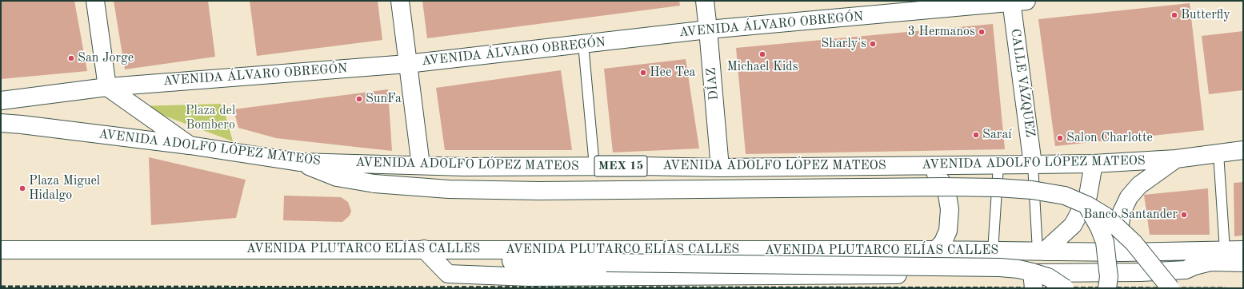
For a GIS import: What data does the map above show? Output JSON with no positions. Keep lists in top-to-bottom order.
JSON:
{
  "streets": {
    "main road": [
      "AVENIDA ÁLVARO OBREGÓN",
      "CALLE VÁZQUEZ",
      "DÍAZ",
      "AVENIDA ADOLFO LÓPEZ MATEOS",
      "MEX 15",
      "AVENIDA PLUTARCO ELÍAS CALLES"
    ]
  },
  "crossings": [
    ["AVENIDA ÁLVARO OBREGÓN", "CALLE VÁZQUEZ"],
    ["AVENIDA ÁLVARO OBREGÓN", "DÍAZ"],
    ["CALLE VÁZQUEZ", "AVENIDA ADOLFO LÓPEZ MATEOS"],
    ["DÍAZ", "AVENIDA ADOLFO LÓPEZ MATEOS"]
  ],
  "parks": ["Plaza del Bombero"],
  "places": [
    "Butterfly",
    "3 Hermanos",
    "Sharly's",
    "Michael Kids",
    "San Jorge",
    "Hee Tea",
    "SunFa",
    "Saraí",
    "Salon Charlotte",
    "Plaza Miguel Hidalgo",
    "Banco Santander"
  ]
}
